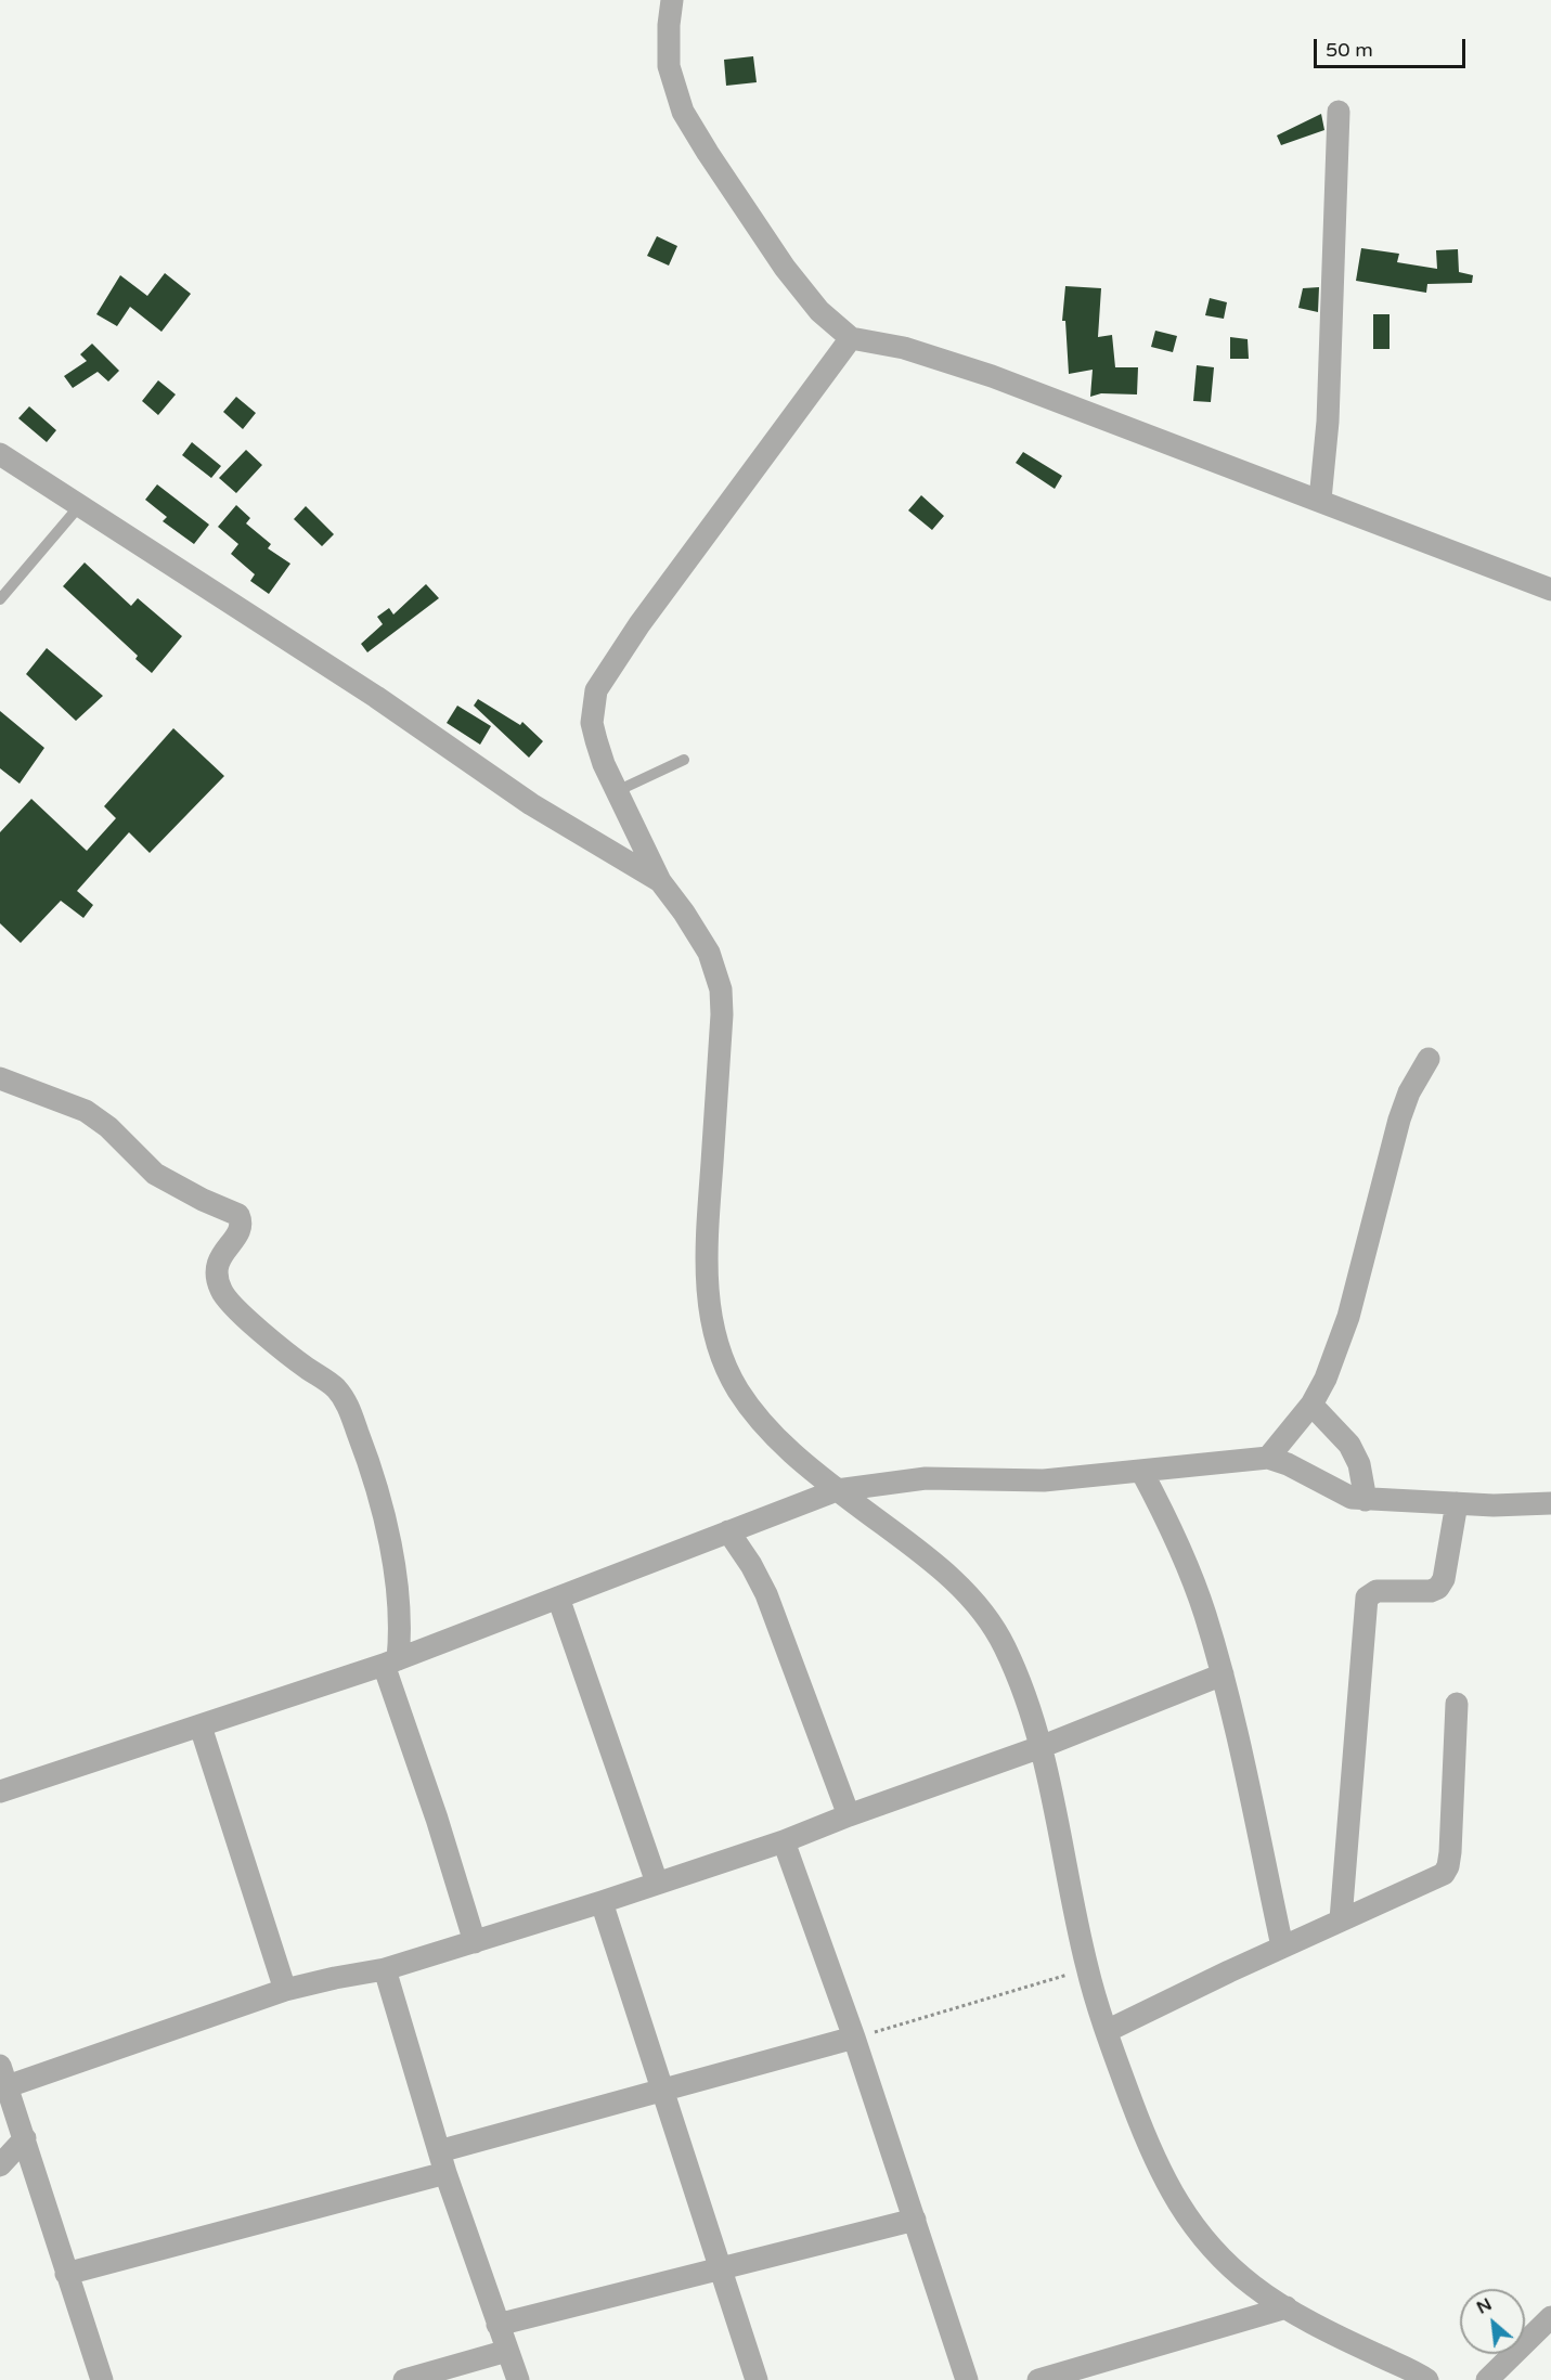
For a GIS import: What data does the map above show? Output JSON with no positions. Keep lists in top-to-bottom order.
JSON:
{
  "scale_bar": "50 m",
  "north": "top left"
}
